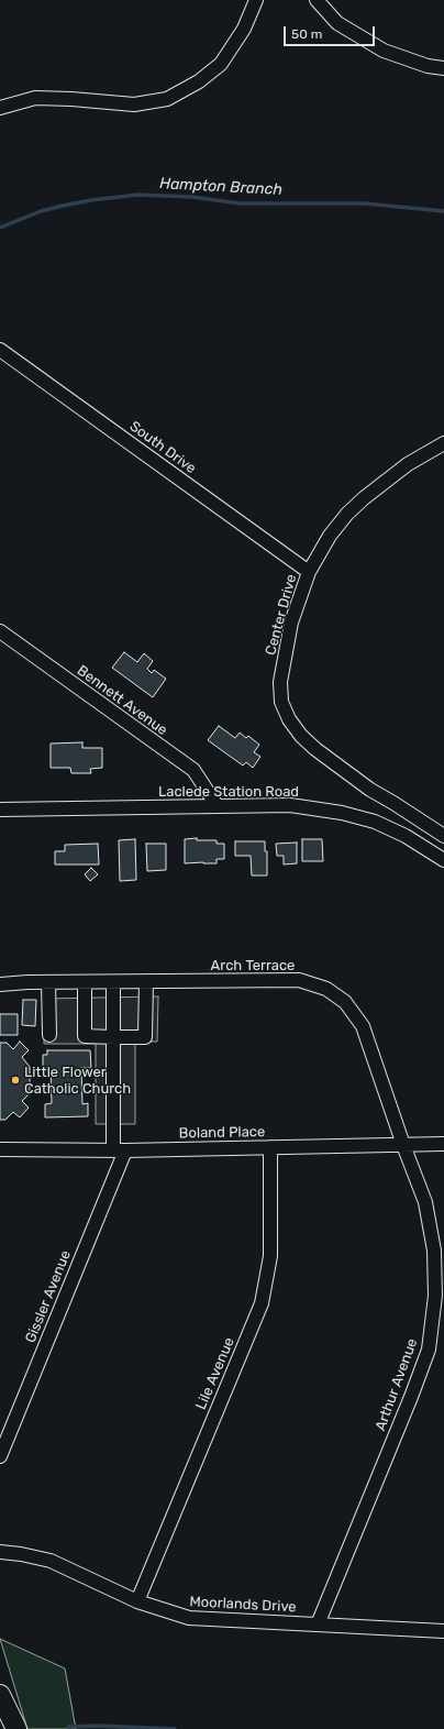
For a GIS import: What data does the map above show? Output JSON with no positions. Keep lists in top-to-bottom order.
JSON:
{
  "streets": {
    "street": [
      "South Drive",
      "Center Drive",
      "Bennett Avenue",
      "Laclede Station Road",
      "Arch Terrace",
      "Boland Place",
      "Gissler Avenue",
      "Lile Avenue",
      "Arthur Avenue",
      "Moorlands Drive"
    ]
  },
  "crossings": [
    ["South Drive", "Center Drive"],
    ["Bennett Avenue", "Laclede Station Road"],
    ["Arch Terrace", "Boland Place"],
    ["Arch Terrace", "Arthur Avenue"],
    ["Boland Place", "Gissler Avenue"],
    ["Boland Place", "Lile Avenue"],
    ["Boland Place", "Arthur Avenue"],
    ["Lile Avenue", "Moorlands Drive"],
    ["Arthur Avenue", "Moorlands Drive"]
  ],
  "water": ["Hampton Branch"],
  "places": ["Little Flower Catholic Church"],
  "scale_bar": "50 m"
}
